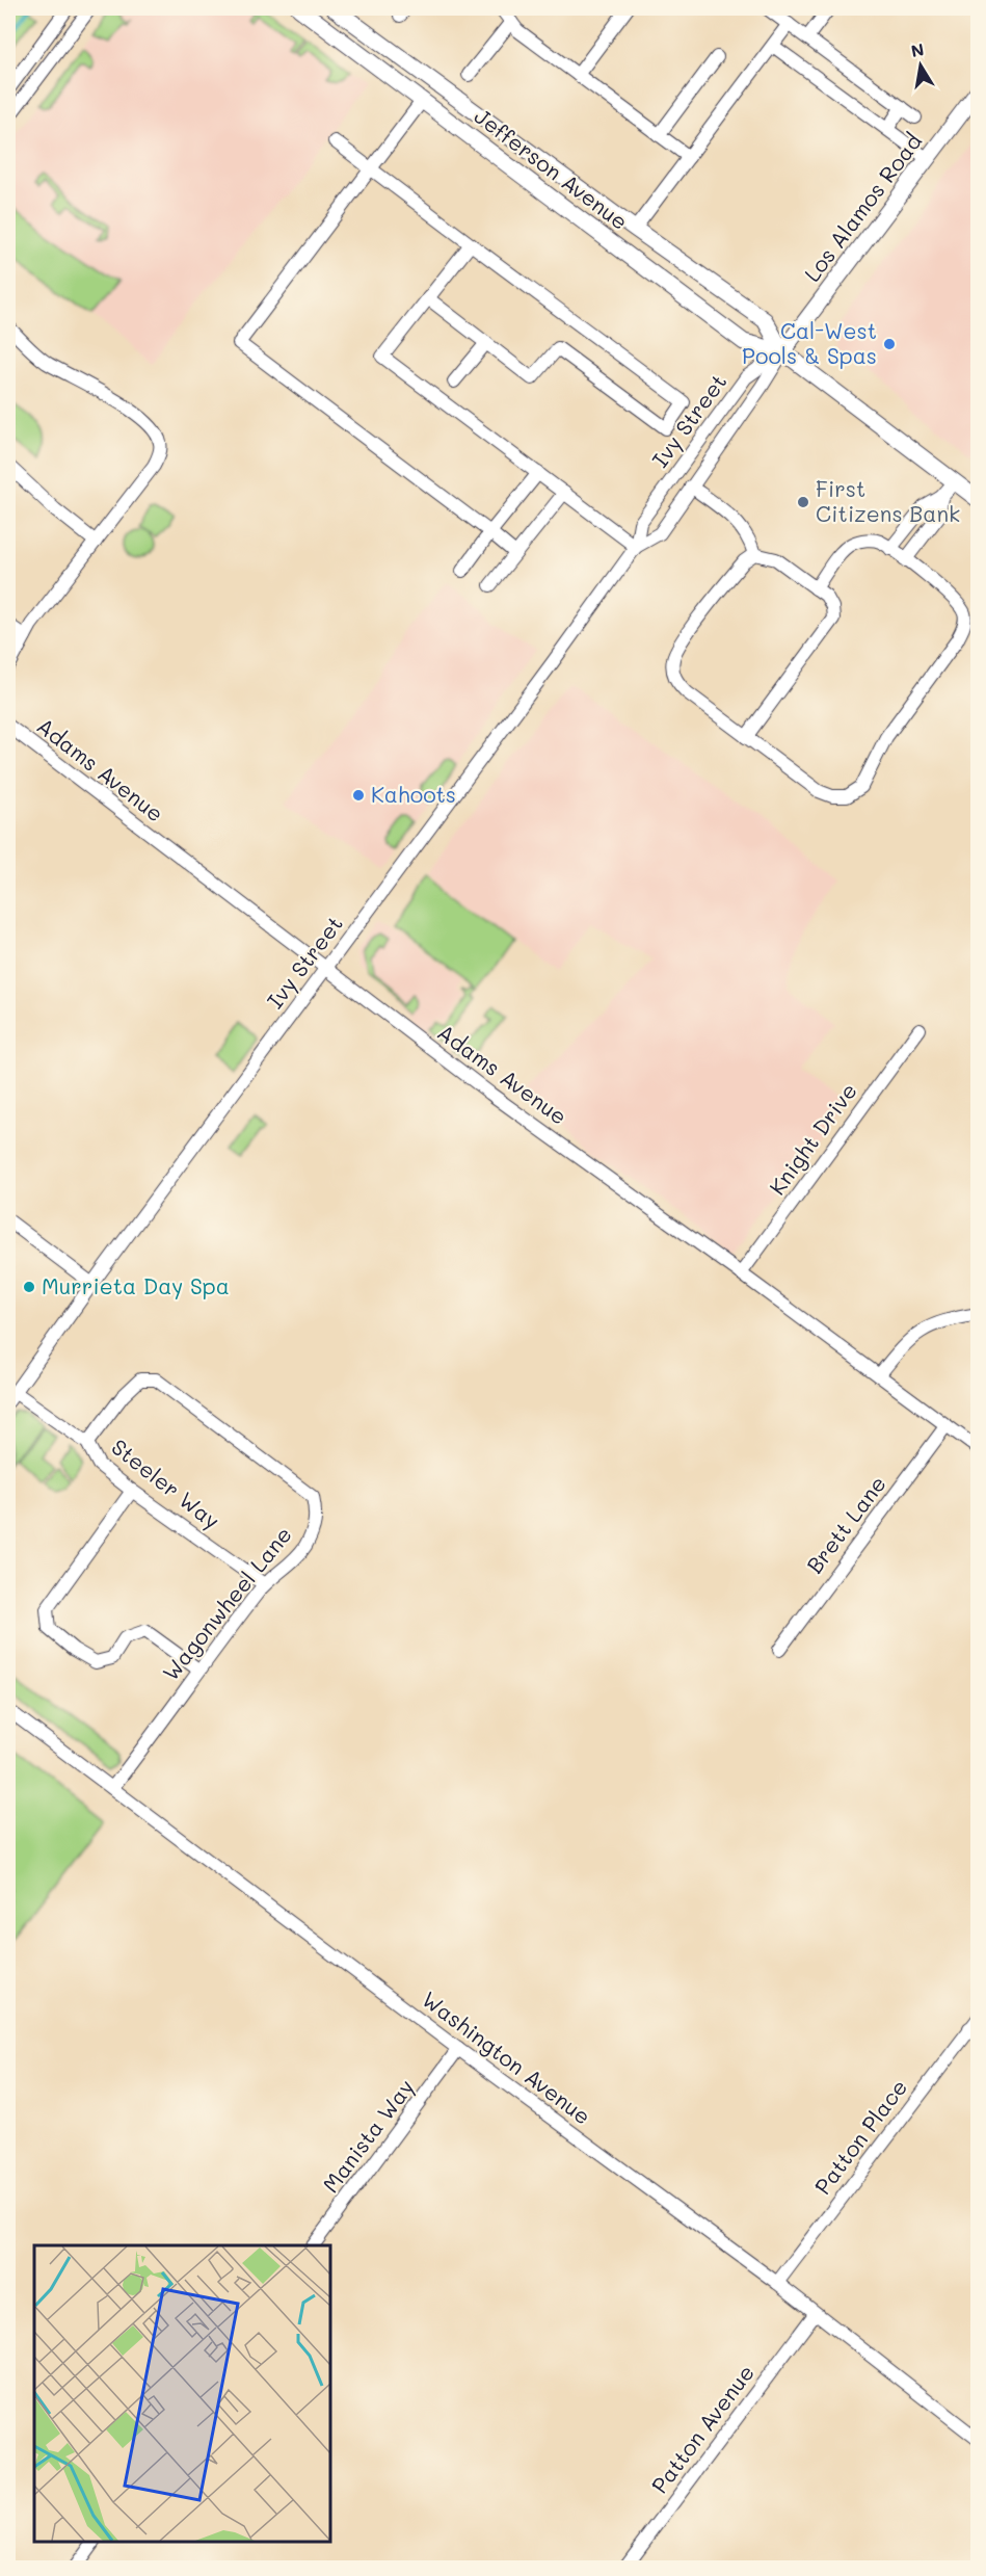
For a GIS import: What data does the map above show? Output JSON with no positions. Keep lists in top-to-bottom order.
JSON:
{
  "streets": {
    "main road": ["Jefferson Avenue", "Los Alamos Road"],
    "street": [
      "Ivy Street",
      "Adams Avenue",
      "Knight Drive",
      "Steeler Way",
      "Brett Lane",
      "Wagonwheel Lane",
      "Washington Avenue",
      "Manista Way",
      "Patton Place",
      "Patton Avenue"
    ]
  },
  "crossings": [
    ["Jefferson Avenue", "Los Alamos Road"],
    ["Jefferson Avenue", "Ivy Street"],
    ["Los Alamos Road", "Ivy Street"],
    ["Ivy Street", "Adams Avenue"],
    ["Ivy Street", "Steeler Way"],
    ["Adams Avenue", "Knight Drive"],
    ["Adams Avenue", "Brett Lane"],
    ["Steeler Way", "Wagonwheel Lane"],
    ["Wagonwheel Lane", "Washington Avenue"],
    ["Washington Avenue", "Manista Way"],
    ["Washington Avenue", "Patton Place"],
    ["Washington Avenue", "Patton Avenue"]
  ],
  "places": [
    "Cal-West Pools & Spas",
    "First Citizens Bank",
    "Kahoots",
    "Murrieta Day Spa"
  ],
  "north": "top"
}
